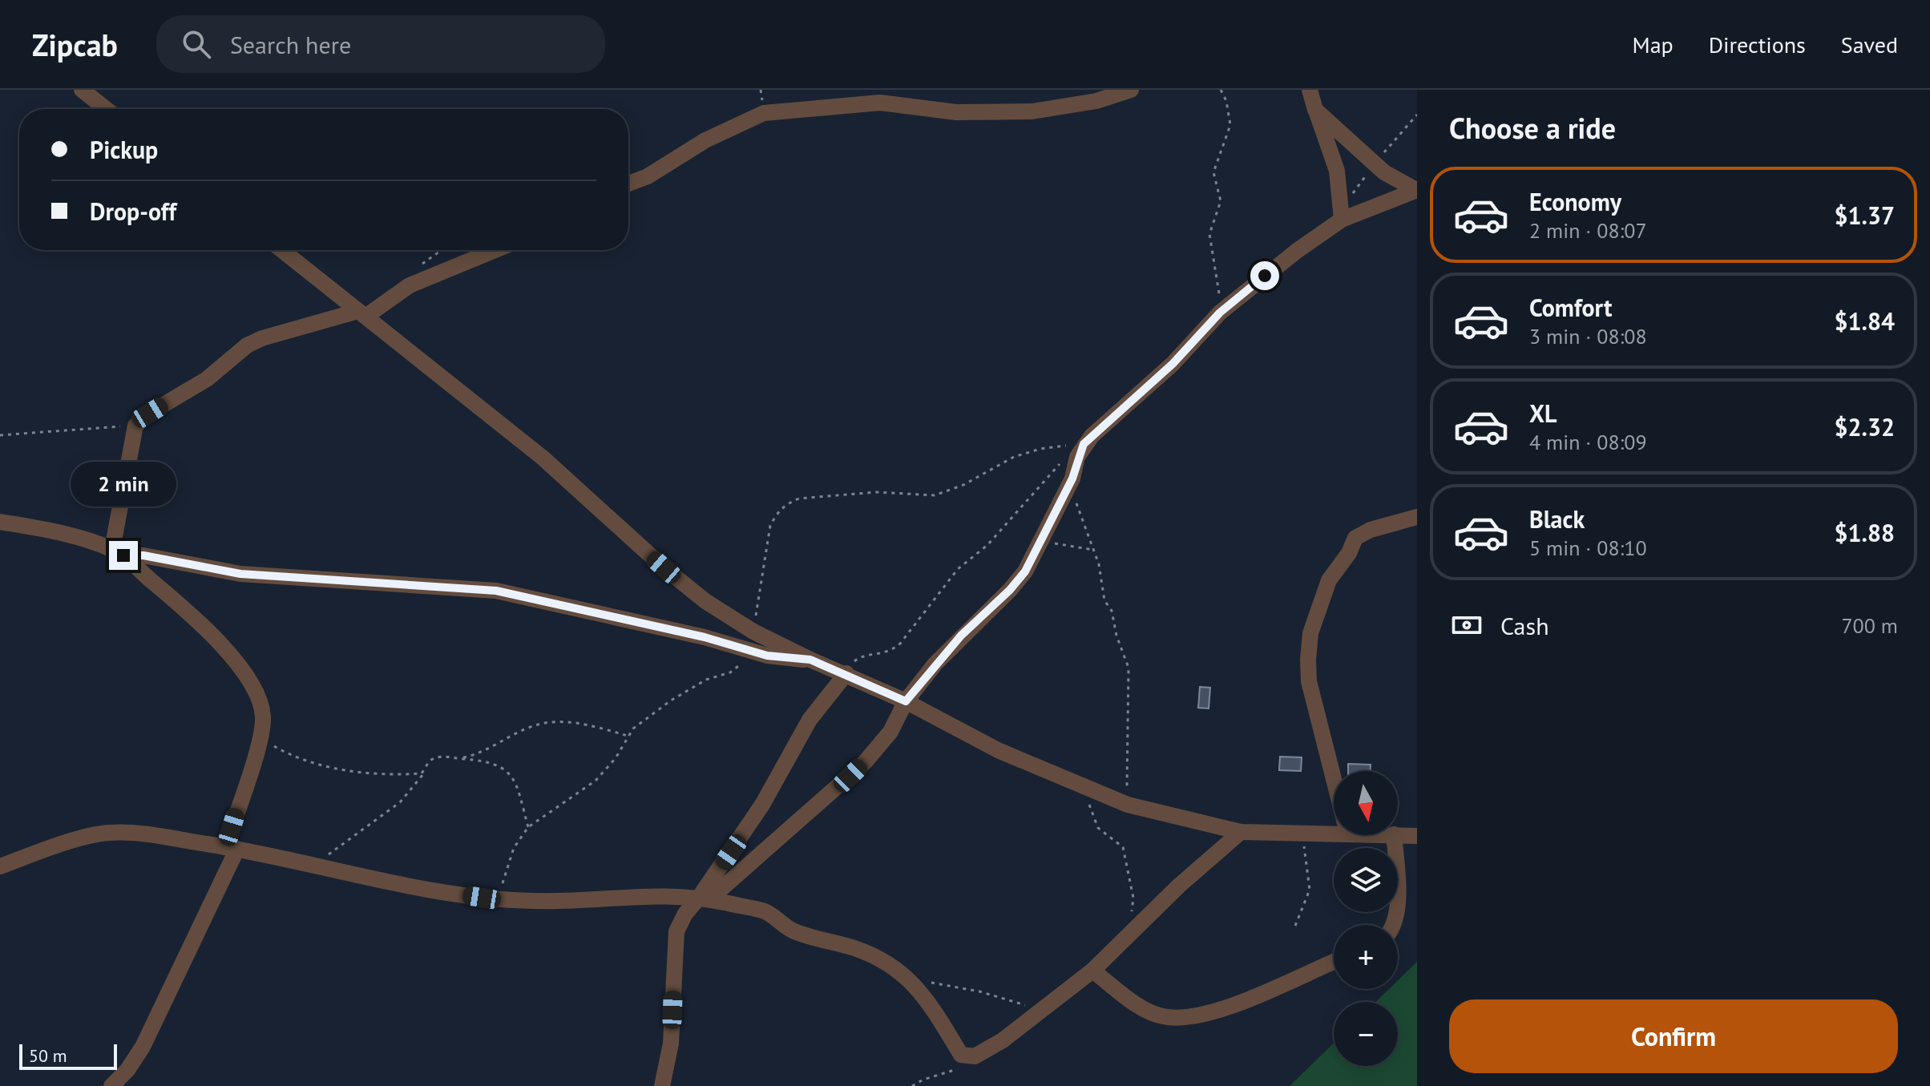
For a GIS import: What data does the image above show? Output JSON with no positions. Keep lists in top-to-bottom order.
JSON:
{
  "scale_bar": "50 m",
  "north": "bottom",
  "page": {
    "header": "Zipcab",
    "search": "Search here",
    "nav": ["Map", "Directions", "Saved"],
    "heading": "Choose a ride",
    "banner": ["Pickup", "Drop-off"],
    "list": [
      {
        "name": "Economy",
        "note": "2 min · 08:07",
        "value": "$1.37"
      },
      {
        "name": "Comfort",
        "note": "3 min · 08:08",
        "value": "$1.84"
      },
      {
        "name": "XL",
        "note": "4 min · 08:09",
        "value": "$2.32"
      },
      {
        "name": "Black",
        "note": "5 min · 08:10",
        "value": "$1.88"
      }
    ],
    "bubble": "2 min",
    "pay": ["Cash", "700 m"],
    "map_buttons": ["+", "−"],
    "buttons": "Confirm",
    "scale": "50 m"
  }
}
